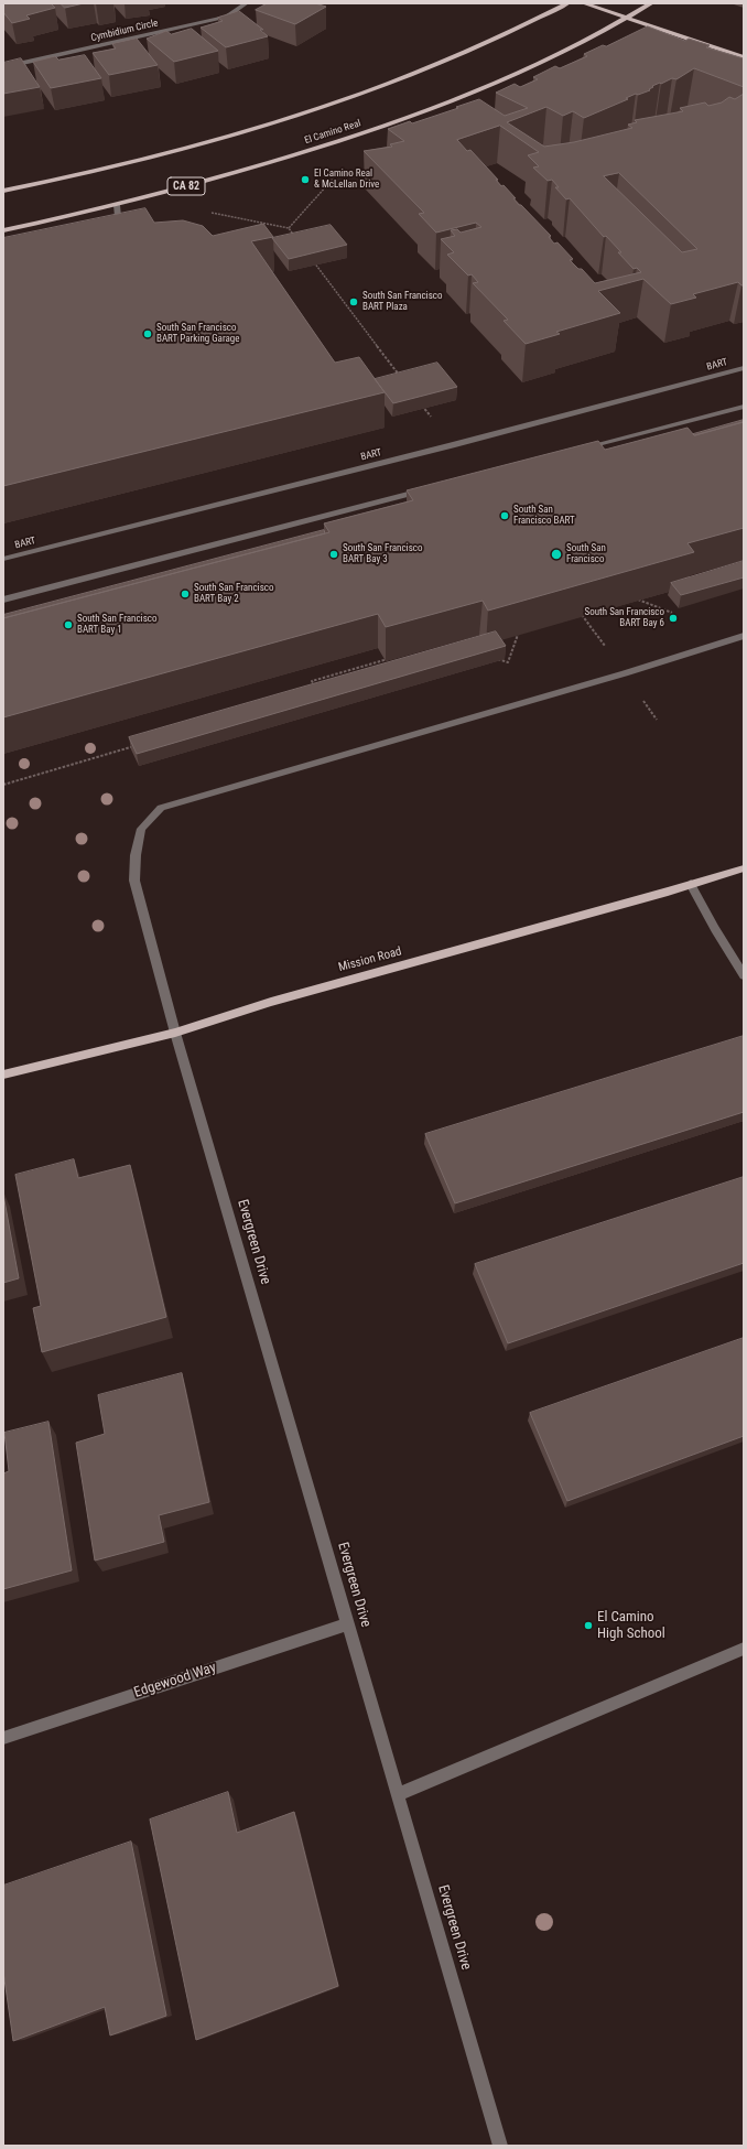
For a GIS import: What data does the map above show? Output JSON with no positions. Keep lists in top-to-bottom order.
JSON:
{
  "streets": {
    "main road": ["El Camino Real", "CA 82", "Mission Road"],
    "street": [
      "Cymbidium Circle",
      "BART",
      "Evergreen Drive",
      "Edgewood Way"
    ]
  },
  "crossings": [
    ["Mission Road", "Evergreen Drive"],
    ["Evergreen Drive", "Edgewood Way"]
  ],
  "places": [
    "El Camino Real & McLellan Drive",
    "South San Francisco BART Plaza",
    "South San Francisco BART Parking Garage",
    "South San Francisco BART",
    "South San Francisco BART Bay 3",
    "South San Francisco",
    "South San Francisco BART Bay 2",
    "South San Francisco BART Bay 6",
    "South San Francisco BART Bay 1",
    "El Camino High School"
  ]
}
